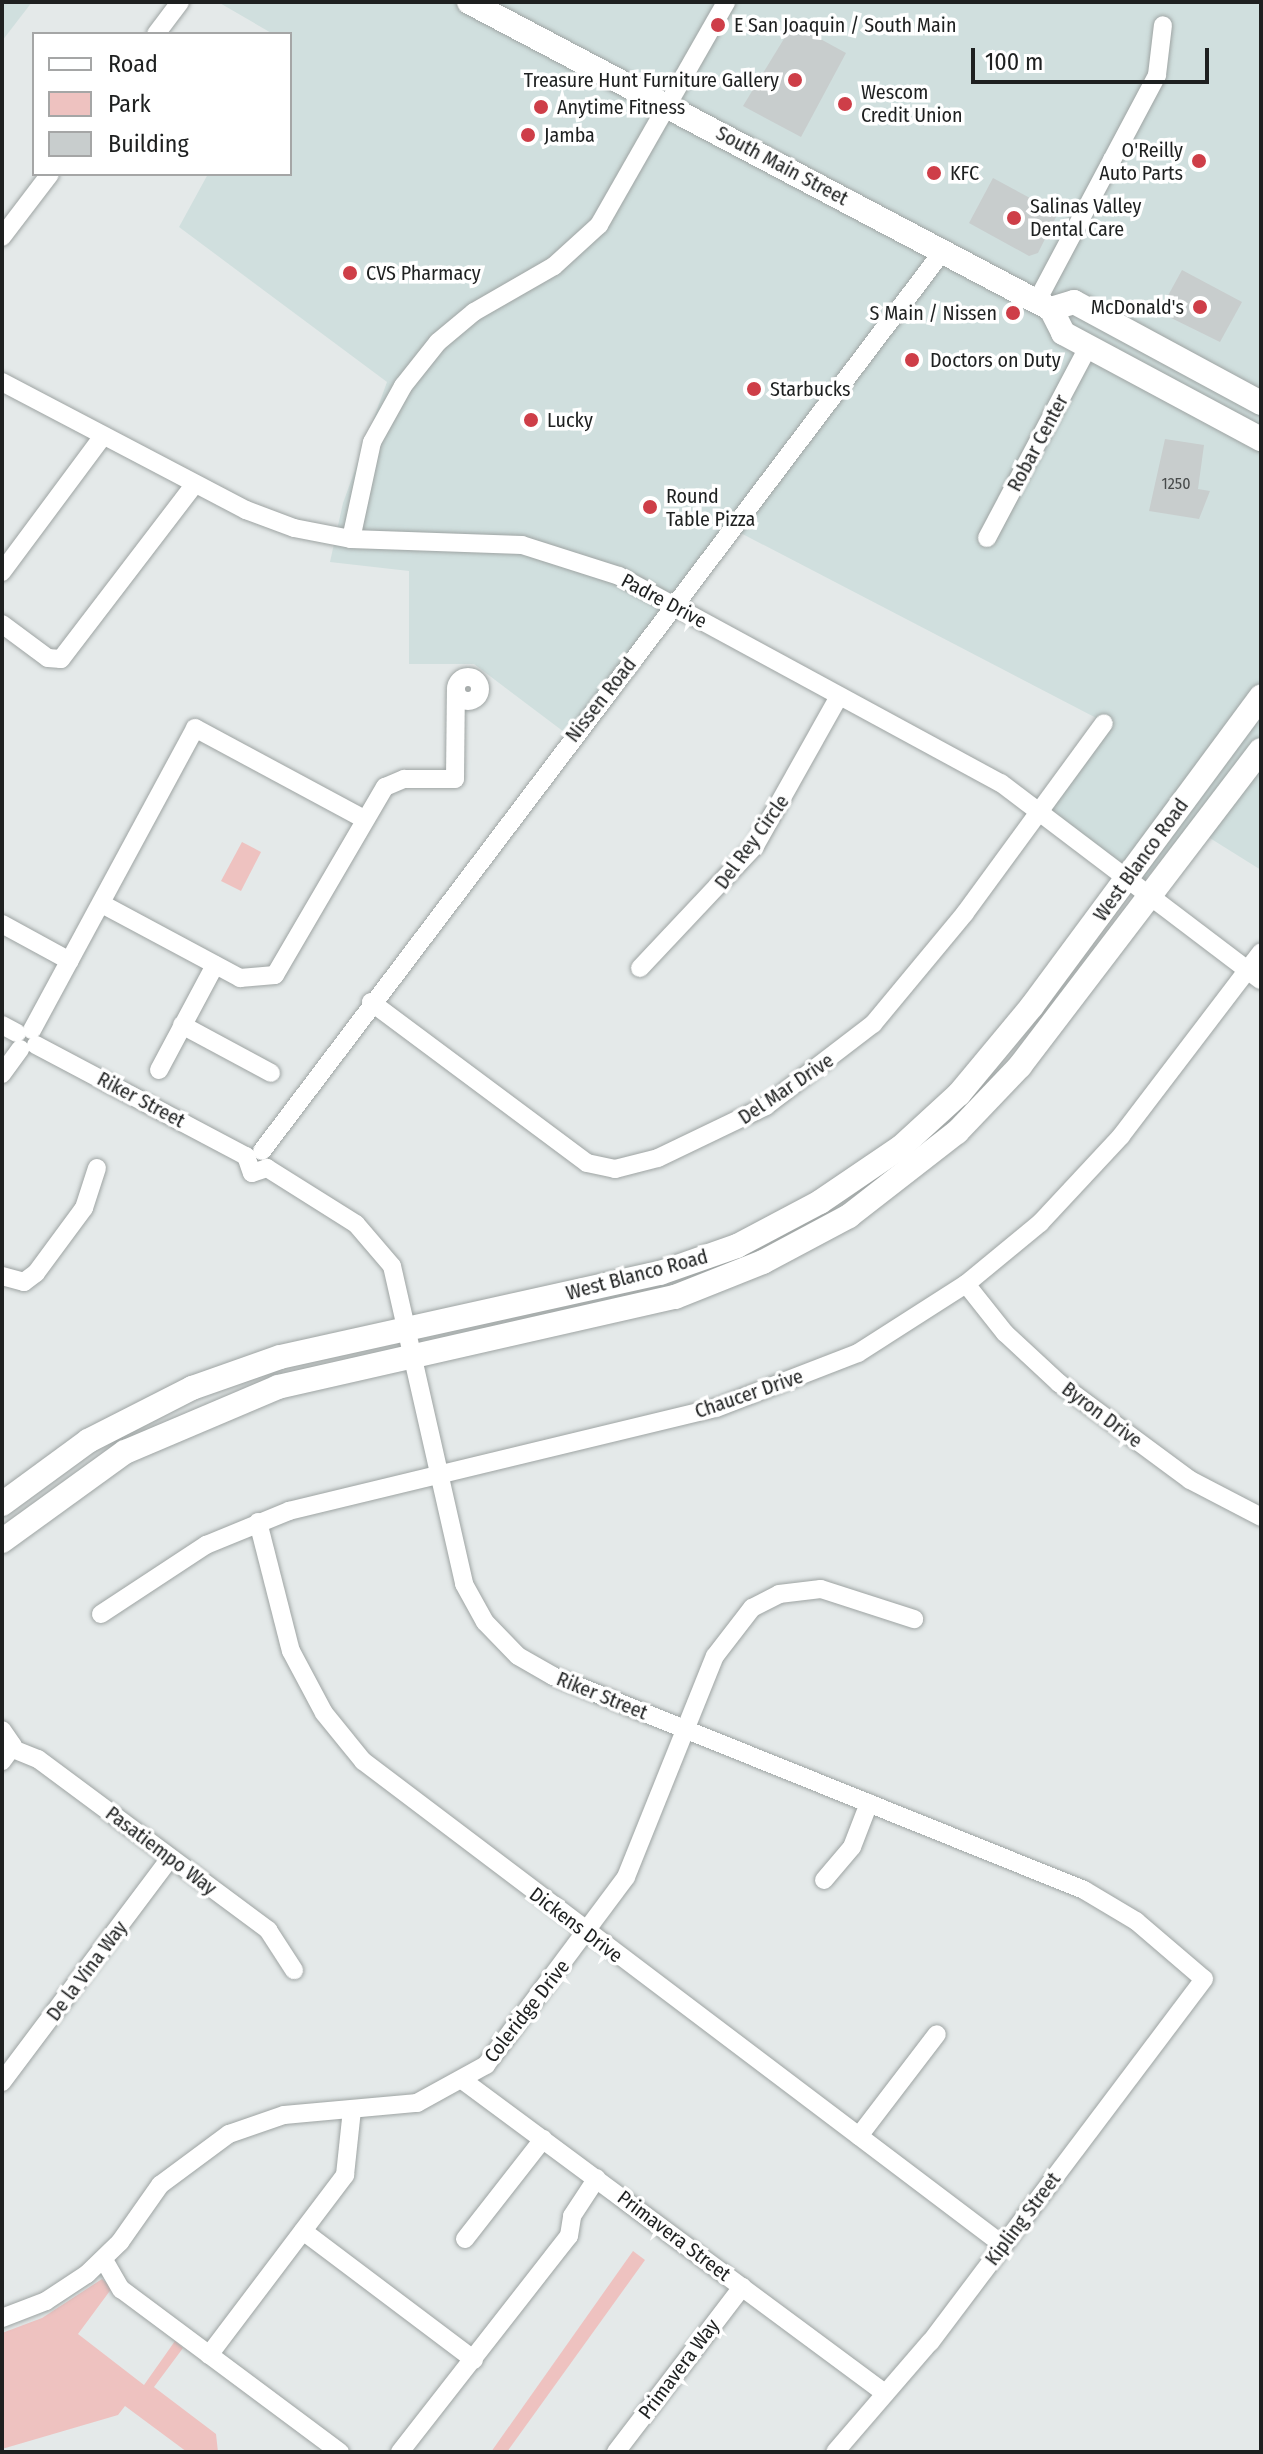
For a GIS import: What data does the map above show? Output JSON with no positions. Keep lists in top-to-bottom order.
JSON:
{
  "streets": {
    "main road": ["South Main Street", "West Blanco Road"],
    "street": [
      "Robar Center",
      "Padre Drive",
      "Nissen Road",
      "Del Rey Circle",
      "Del Mar Drive",
      "Riker Street",
      "Chaucer Drive",
      "Byron Drive",
      "Pasatiempo Way",
      "Dickens Drive",
      "De la Vina Way",
      "Coleridge Drive",
      "Kipling Street",
      "Primavera Street",
      "Primavera Way"
    ]
  },
  "crossings": [
    ["South Main Street", "Robar Center"],
    ["South Main Street", "Nissen Road"],
    ["Padre Drive", "Nissen Road"],
    ["Padre Drive", "Del Rey Circle"],
    ["Padre Drive", "West Blanco Road"],
    ["Padre Drive", "Del Mar Drive"],
    ["Padre Drive", "Chaucer Drive"],
    ["Nissen Road", "Del Mar Drive"],
    ["Nissen Road", "Riker Street"],
    ["West Blanco Road", "Riker Street"],
    ["Riker Street", "Chaucer Drive"],
    ["Riker Street", "Coleridge Drive"],
    ["Riker Street", "Kipling Street"],
    ["Chaucer Drive", "Byron Drive"],
    ["Chaucer Drive", "Dickens Drive"],
    ["Pasatiempo Way", "De la Vina Way"],
    ["Dickens Drive", "Coleridge Drive"],
    ["Dickens Drive", "Kipling Street"],
    ["Coleridge Drive", "Primavera Street"],
    ["Kipling Street", "Primavera Street"],
    ["Primavera Street", "Primavera Way"]
  ],
  "places": [
    "E San Joaquin / South Main",
    "Treasure Hunt Furniture Gallery",
    "Wescom Credit Union",
    "Anytime Fitness",
    "Jamba",
    "O'Reilly Auto Parts",
    "KFC",
    "Salinas Valley Dental Care",
    "CVS Pharmacy",
    "McDonald's",
    "S Main / Nissen",
    "Doctors on Duty",
    "Starbucks",
    "Lucky",
    "Round Table Pizza"
  ],
  "house_numbers": ["1250"],
  "legend": ["Road", "Park", "Building"],
  "scale_bar": "100 m"
}
